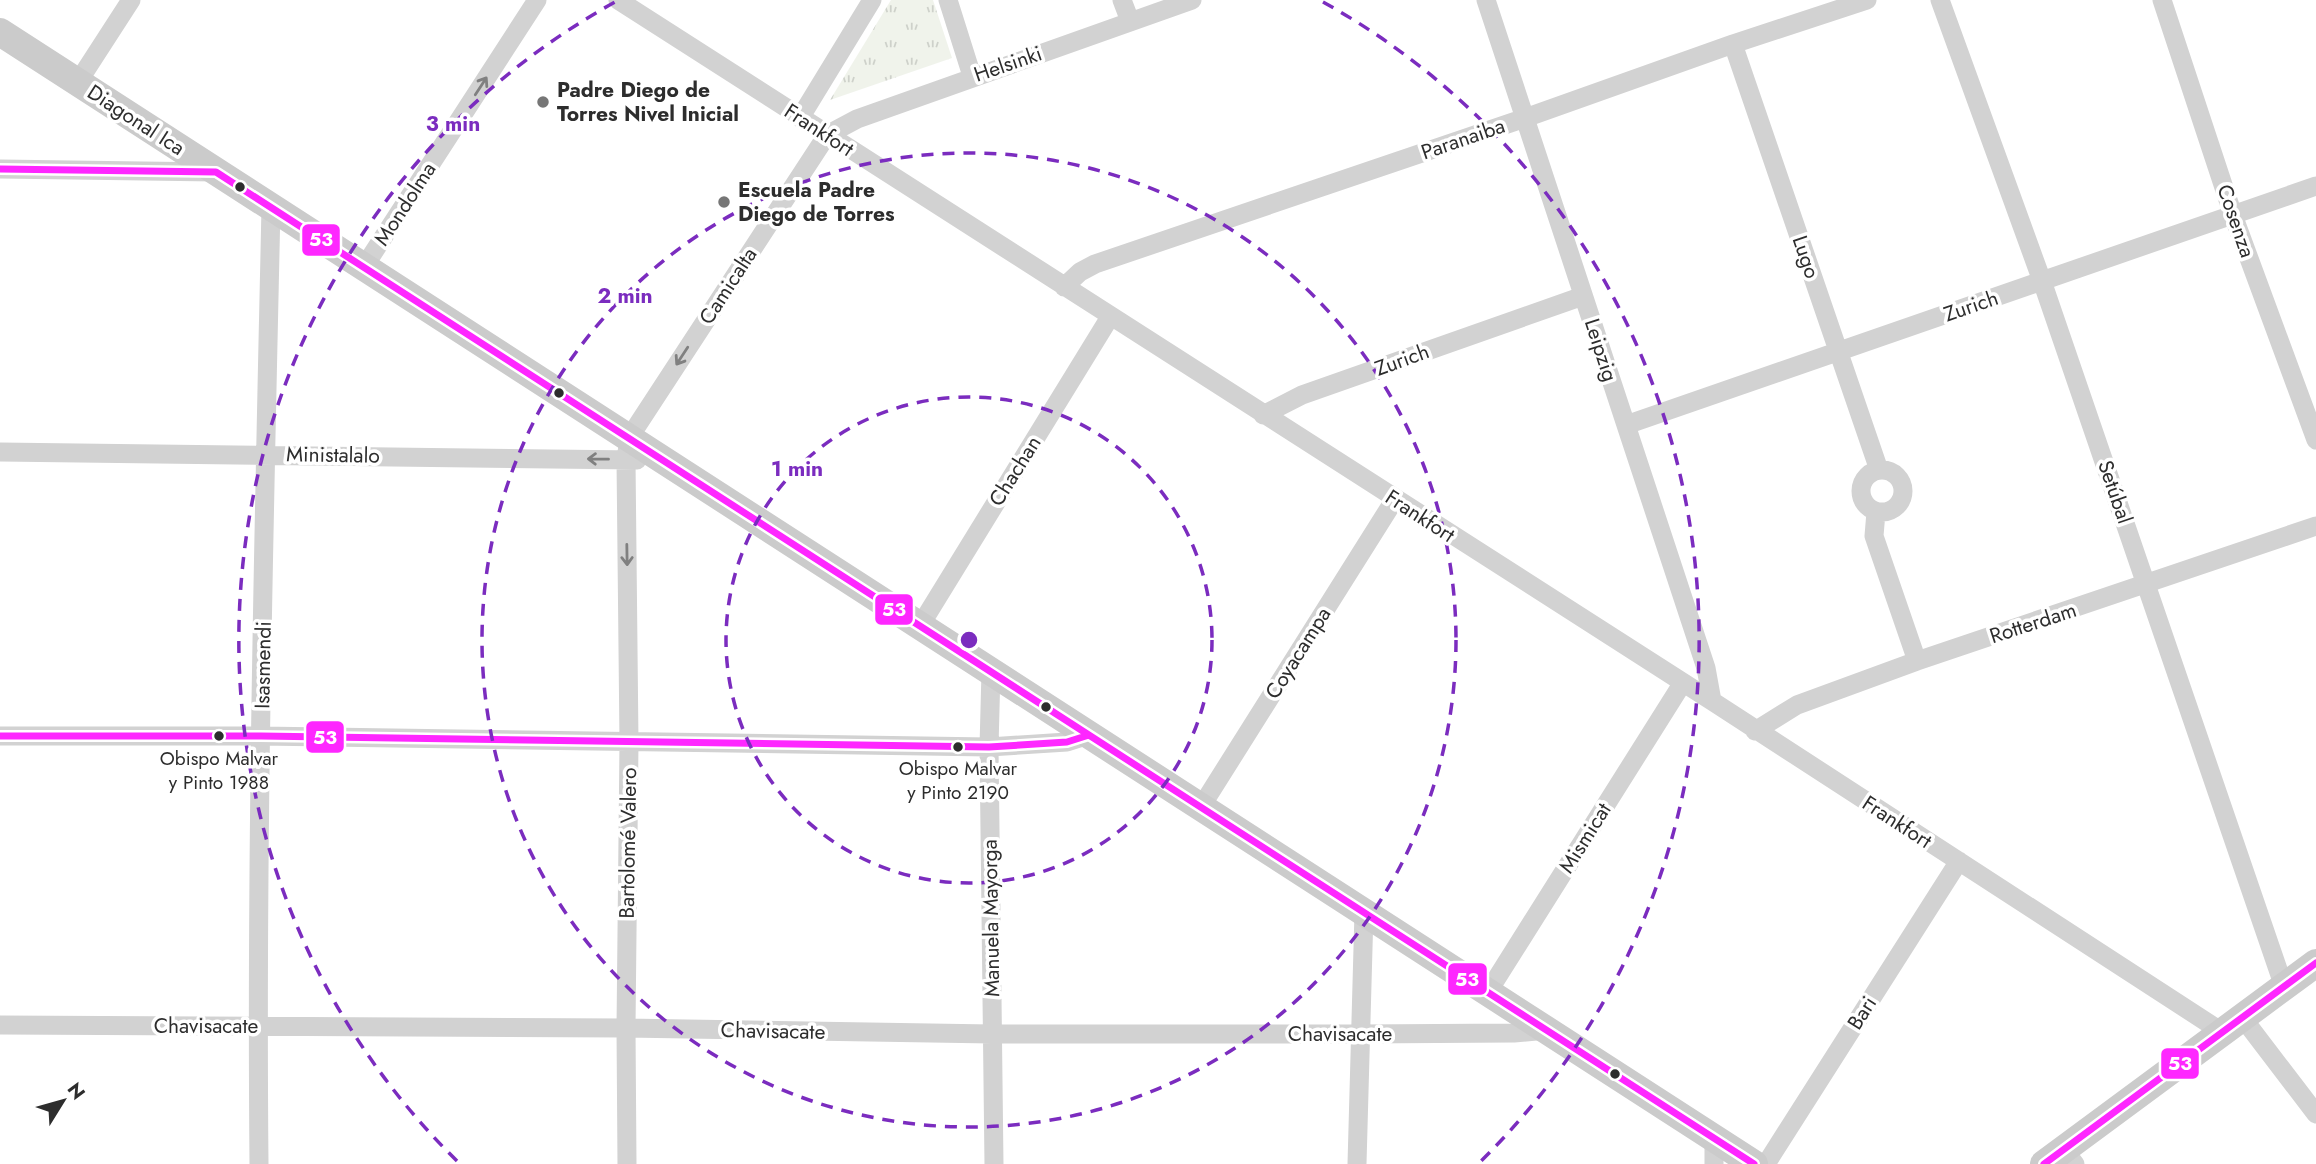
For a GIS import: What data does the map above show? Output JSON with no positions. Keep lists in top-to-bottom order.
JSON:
{
  "streets": {
    "main road": ["Diagonal Ica"],
    "street": [
      "Helsinki",
      "Frankfort",
      "Paranaiba",
      "Mondolma",
      "Cosenza",
      "Lugo",
      "Camicalta",
      "Zurich",
      "Leipzig",
      "Ministalalo",
      "Chachan",
      "Setúbal",
      "Rotterdam",
      "Coyacampa",
      "Isasmendi",
      "Mismicat",
      "Bartolomé Valero",
      "Manuela Mayorga",
      "Bari",
      "Chavisacate"
    ]
  },
  "crossings": [
    ["Helsinki", "Frankfort"],
    ["Helsinki", "Camicalta"],
    ["Diagonal Ica", "Mondolma"],
    ["Diagonal Ica", "Camicalta"],
    ["Diagonal Ica", "Ministalalo"],
    ["Diagonal Ica", "Chachan"],
    ["Diagonal Ica", "Coyacampa"],
    ["Diagonal Ica", "Isasmendi"],
    ["Diagonal Ica", "Mismicat"],
    ["Diagonal Ica", "Bartolomé Valero"],
    ["Diagonal Ica", "Manuela Mayorga"],
    ["Diagonal Ica", "Chavisacate"],
    ["Frankfort", "Paranaiba"],
    ["Frankfort", "Camicalta"],
    ["Frankfort", "Zurich"],
    ["Frankfort", "Leipzig"],
    ["Frankfort", "Chachan"],
    ["Frankfort", "Rotterdam"],
    ["Frankfort", "Coyacampa"],
    ["Frankfort", "Mismicat"],
    ["Frankfort", "Bari"],
    ["Paranaiba", "Lugo"],
    ["Paranaiba", "Leipzig"],
    ["Cosenza", "Zurich"],
    ["Lugo", "Zurich"],
    ["Camicalta", "Ministalalo"],
    ["Camicalta", "Bartolomé Valero"],
    ["Zurich", "Leipzig"],
    ["Zurich", "Setúbal"],
    ["Ministalalo", "Isasmendi"],
    ["Ministalalo", "Bartolomé Valero"],
    ["Setúbal", "Rotterdam"],
    ["Isasmendi", "Chavisacate"],
    ["Bartolomé Valero", "Chavisacate"],
    ["Manuela Mayorga", "Chavisacate"]
  ],
  "one_way": [
    "Mondolma",
    "Camicalta",
    "Ministalalo",
    "Bartolomé Valero"
  ],
  "places": [
    "Padre Diego de Torres Nivel Inicial",
    "Escuela Padre Diego de Torres",
    "Obispo Malvar y Pinto 1988",
    "Obispo Malvar y Pinto 2190"
  ],
  "lines": ["transit line 53"],
  "north": "top right",
  "rings": ["3 min", "2 min", "1 min"]
}
